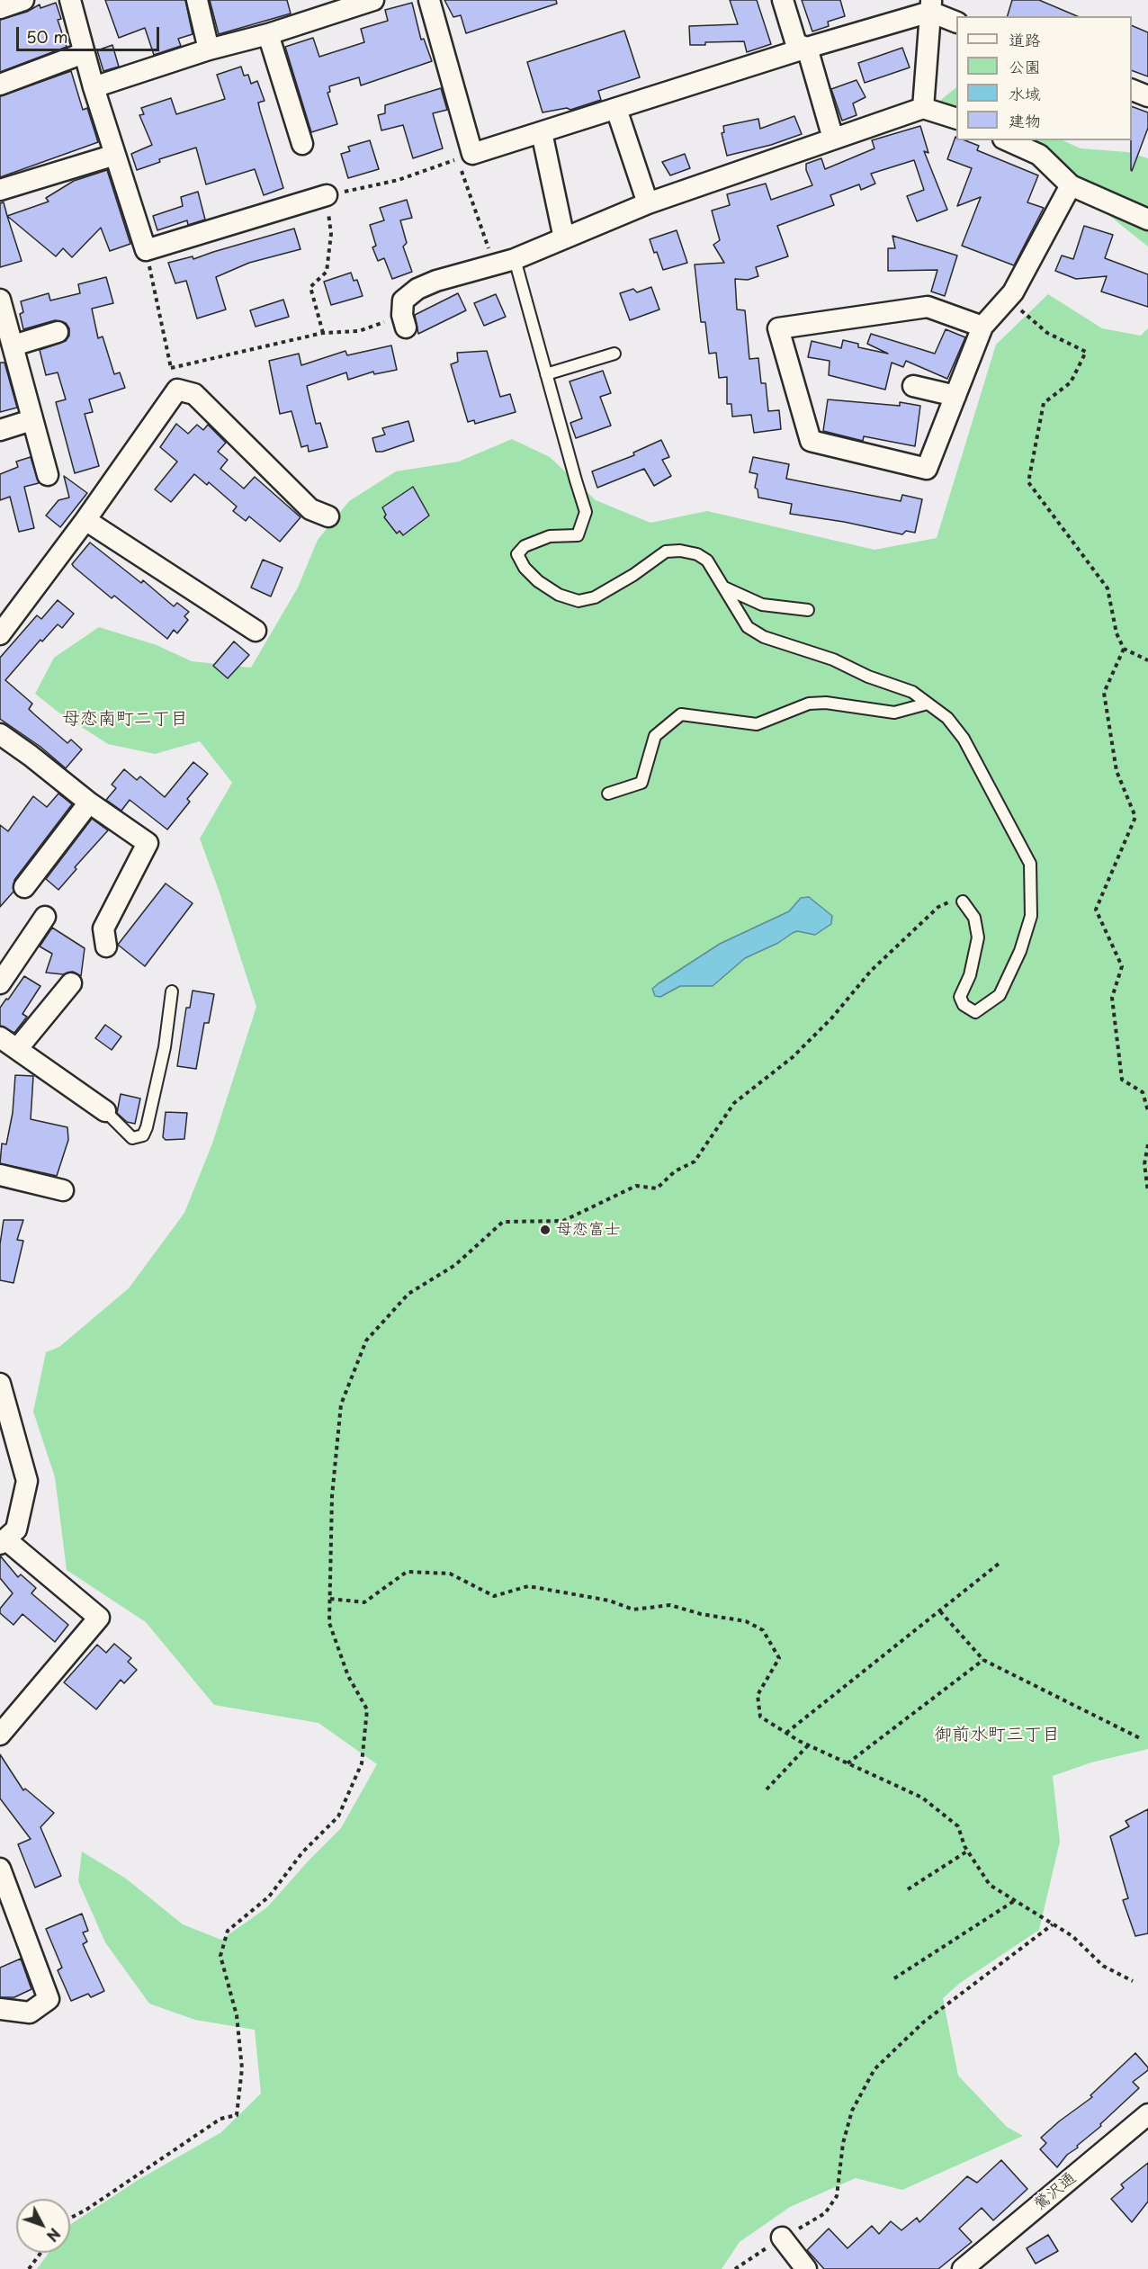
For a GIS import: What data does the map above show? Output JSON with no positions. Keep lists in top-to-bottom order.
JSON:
{
  "streets": {
    "street": ["鶯沢通"]
  },
  "districts": ["母恋南町二丁目", "御前水町三丁目"],
  "places": ["母恋富士"],
  "legend": [
    "道路",
    "公園",
    "水域",
    "建物"
  ],
  "scale_bar": "50 m",
  "north": "bottom right"
}
